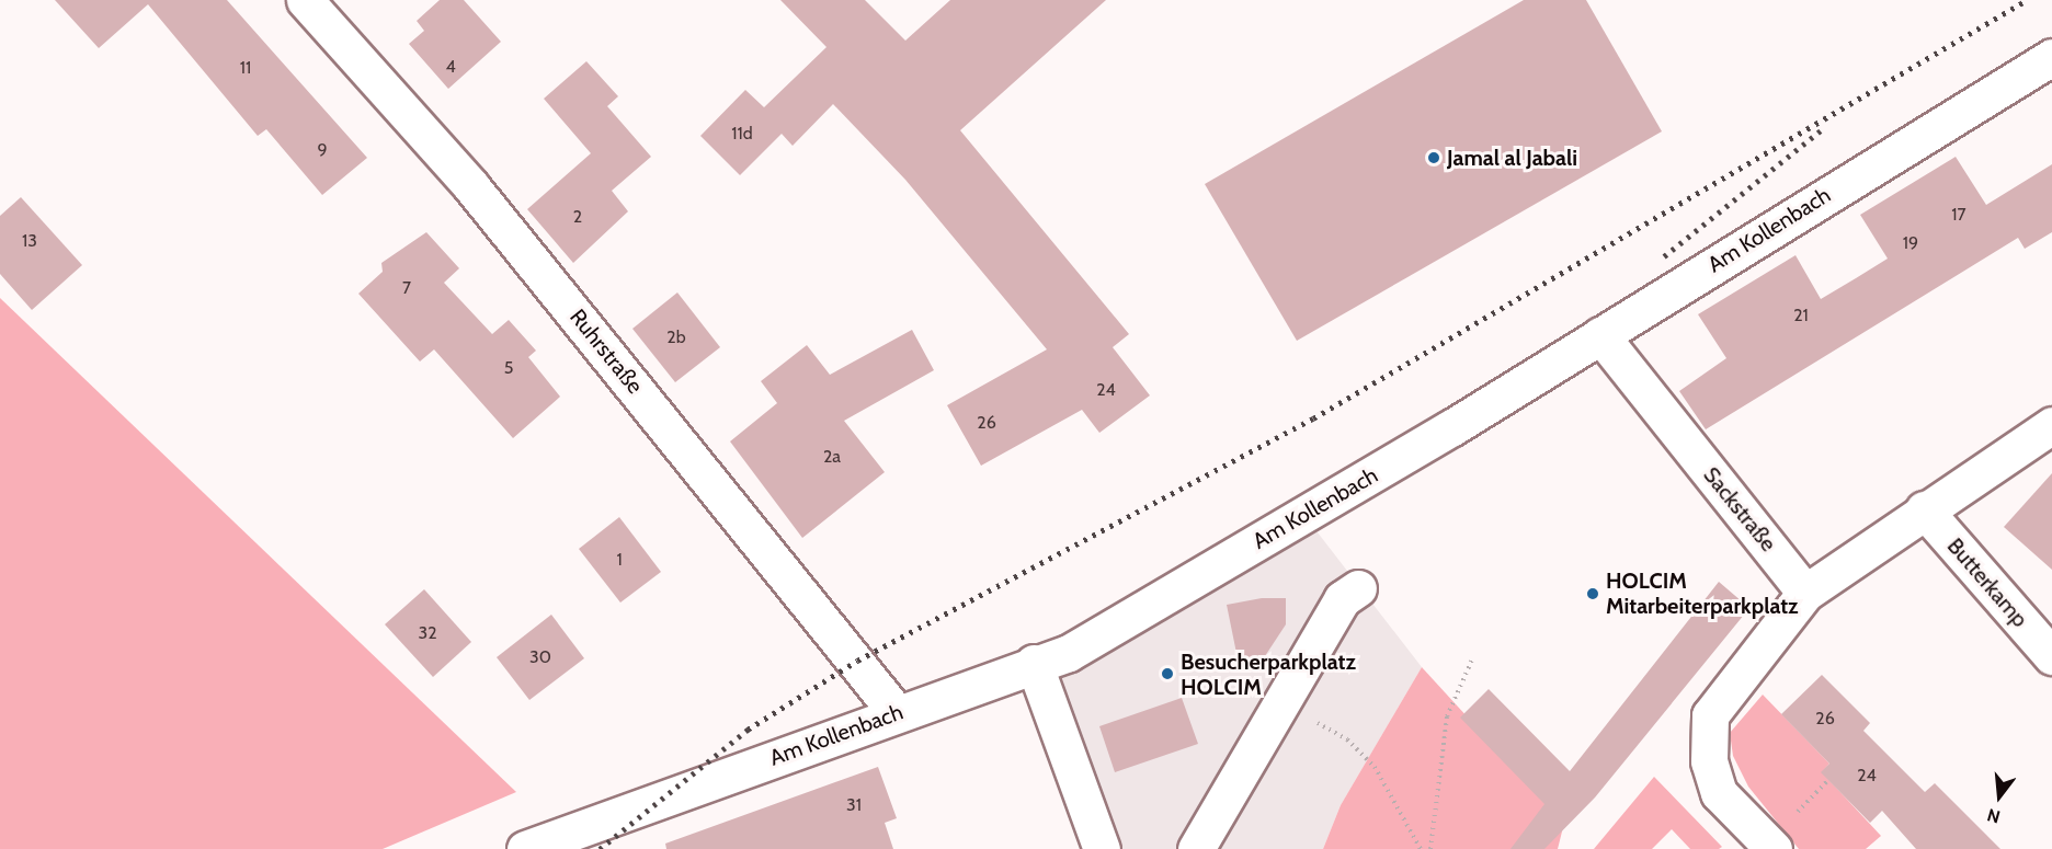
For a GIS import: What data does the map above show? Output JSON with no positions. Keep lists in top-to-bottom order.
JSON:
{
  "streets": {
    "street": [
      "Am Kollenbach",
      "Ruhrstraße",
      "Sackstraße",
      "Butterkamp"
    ]
  },
  "crossings": [
    ["Am Kollenbach", "Ruhrstraße"],
    ["Am Kollenbach", "Sackstraße"]
  ],
  "places": ["Jamal al Jabali", "HOLCIM Mitarbeiterparkplatz", "Besucherparkplatz HOLCIM"],
  "house_numbers": [
    "4",
    "11",
    "11d",
    "9",
    "17",
    "2",
    "13",
    "19",
    "7",
    "21",
    "2b",
    "5",
    "24",
    "26",
    "2a",
    "1",
    "32",
    "30",
    "26",
    "24",
    "31"
  ],
  "north": "bottom"
}
